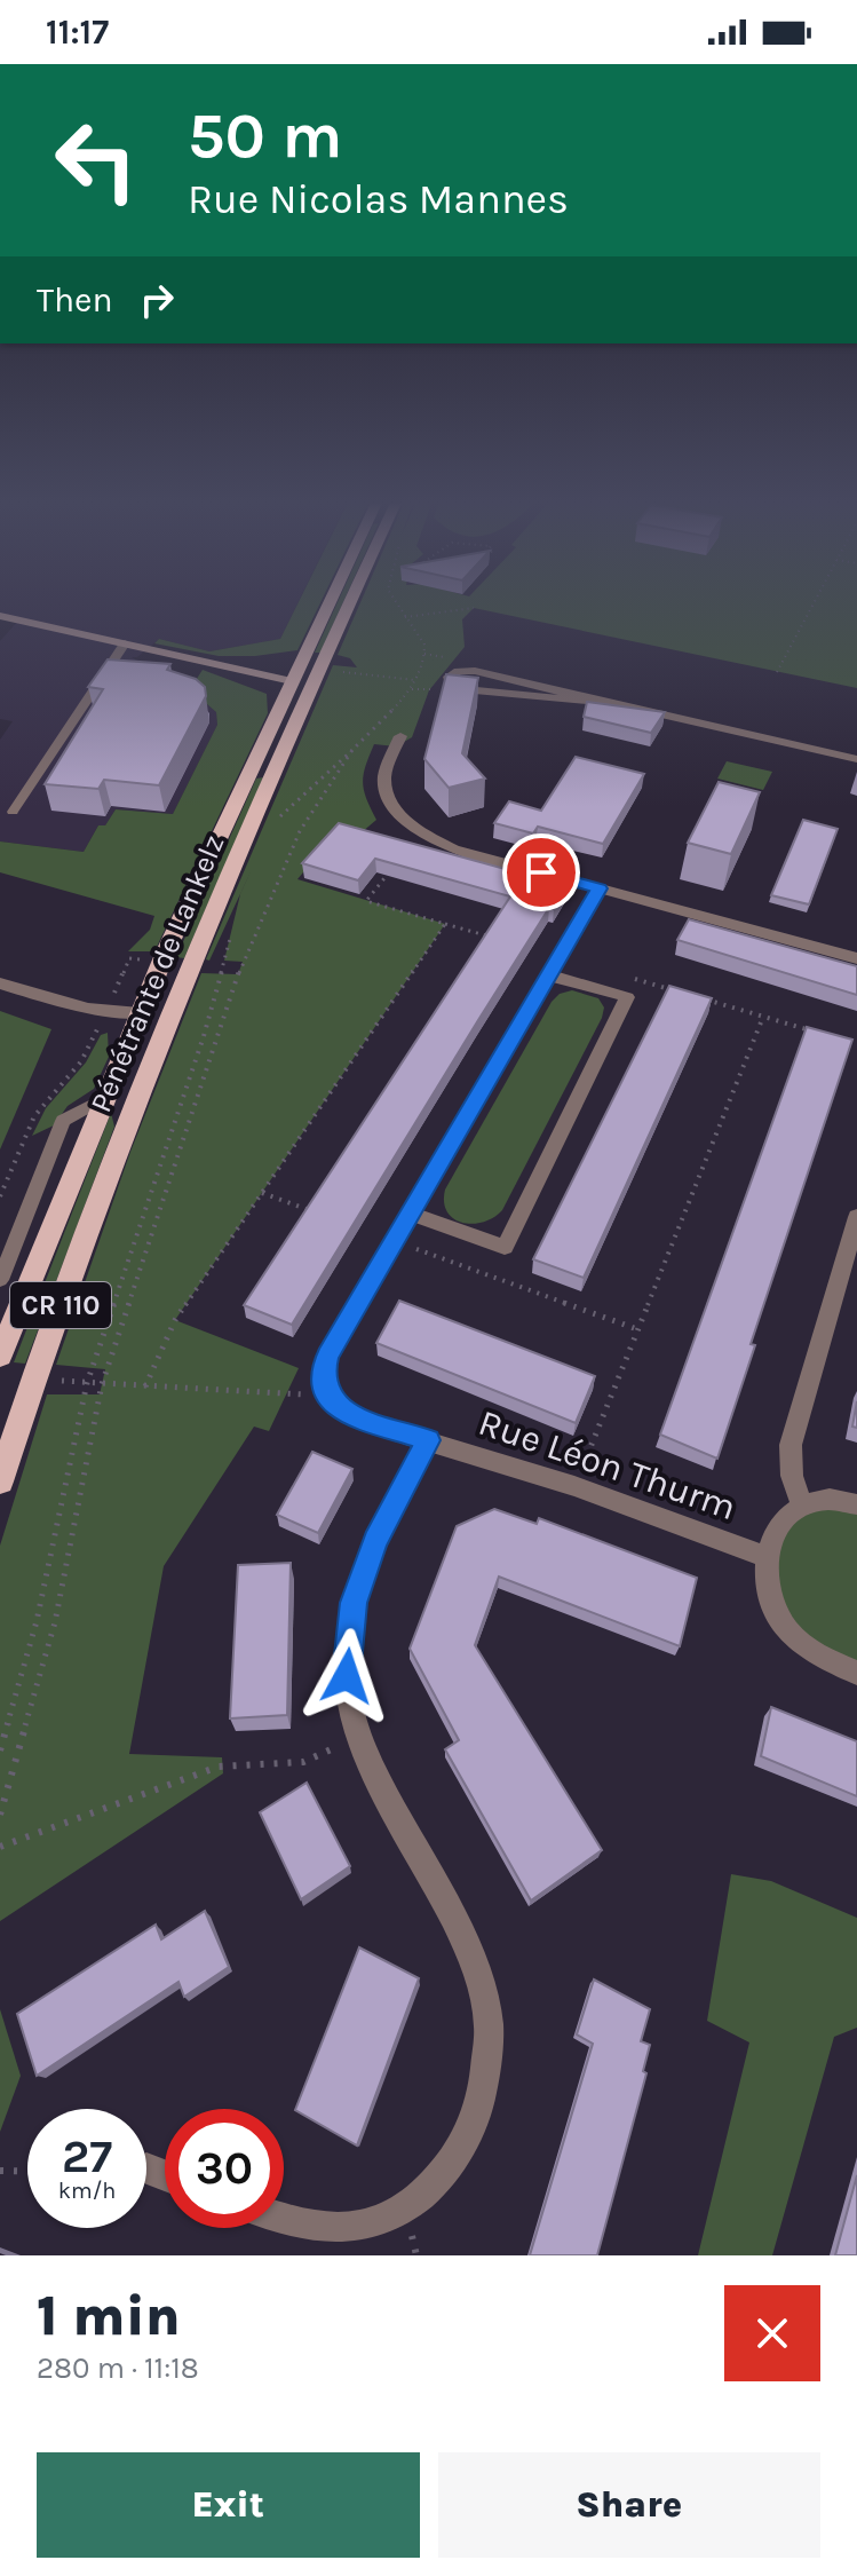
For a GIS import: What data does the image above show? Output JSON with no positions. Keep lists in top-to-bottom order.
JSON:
{
  "streets": {
    "main road": ["Pénétrante de Lankelz", "CR 110"],
    "street": ["Rue Léon Thurm"]
  },
  "page": {
    "status": "11:17",
    "turn": ["50 m", "Rue Nicolas Mannes"],
    "then": "Then",
    "speed": "27 km/h",
    "limit": "30",
    "heading": ["1 min", "280 m · 11:18"],
    "buttons": ["Exit", "Share"]
  }
}
